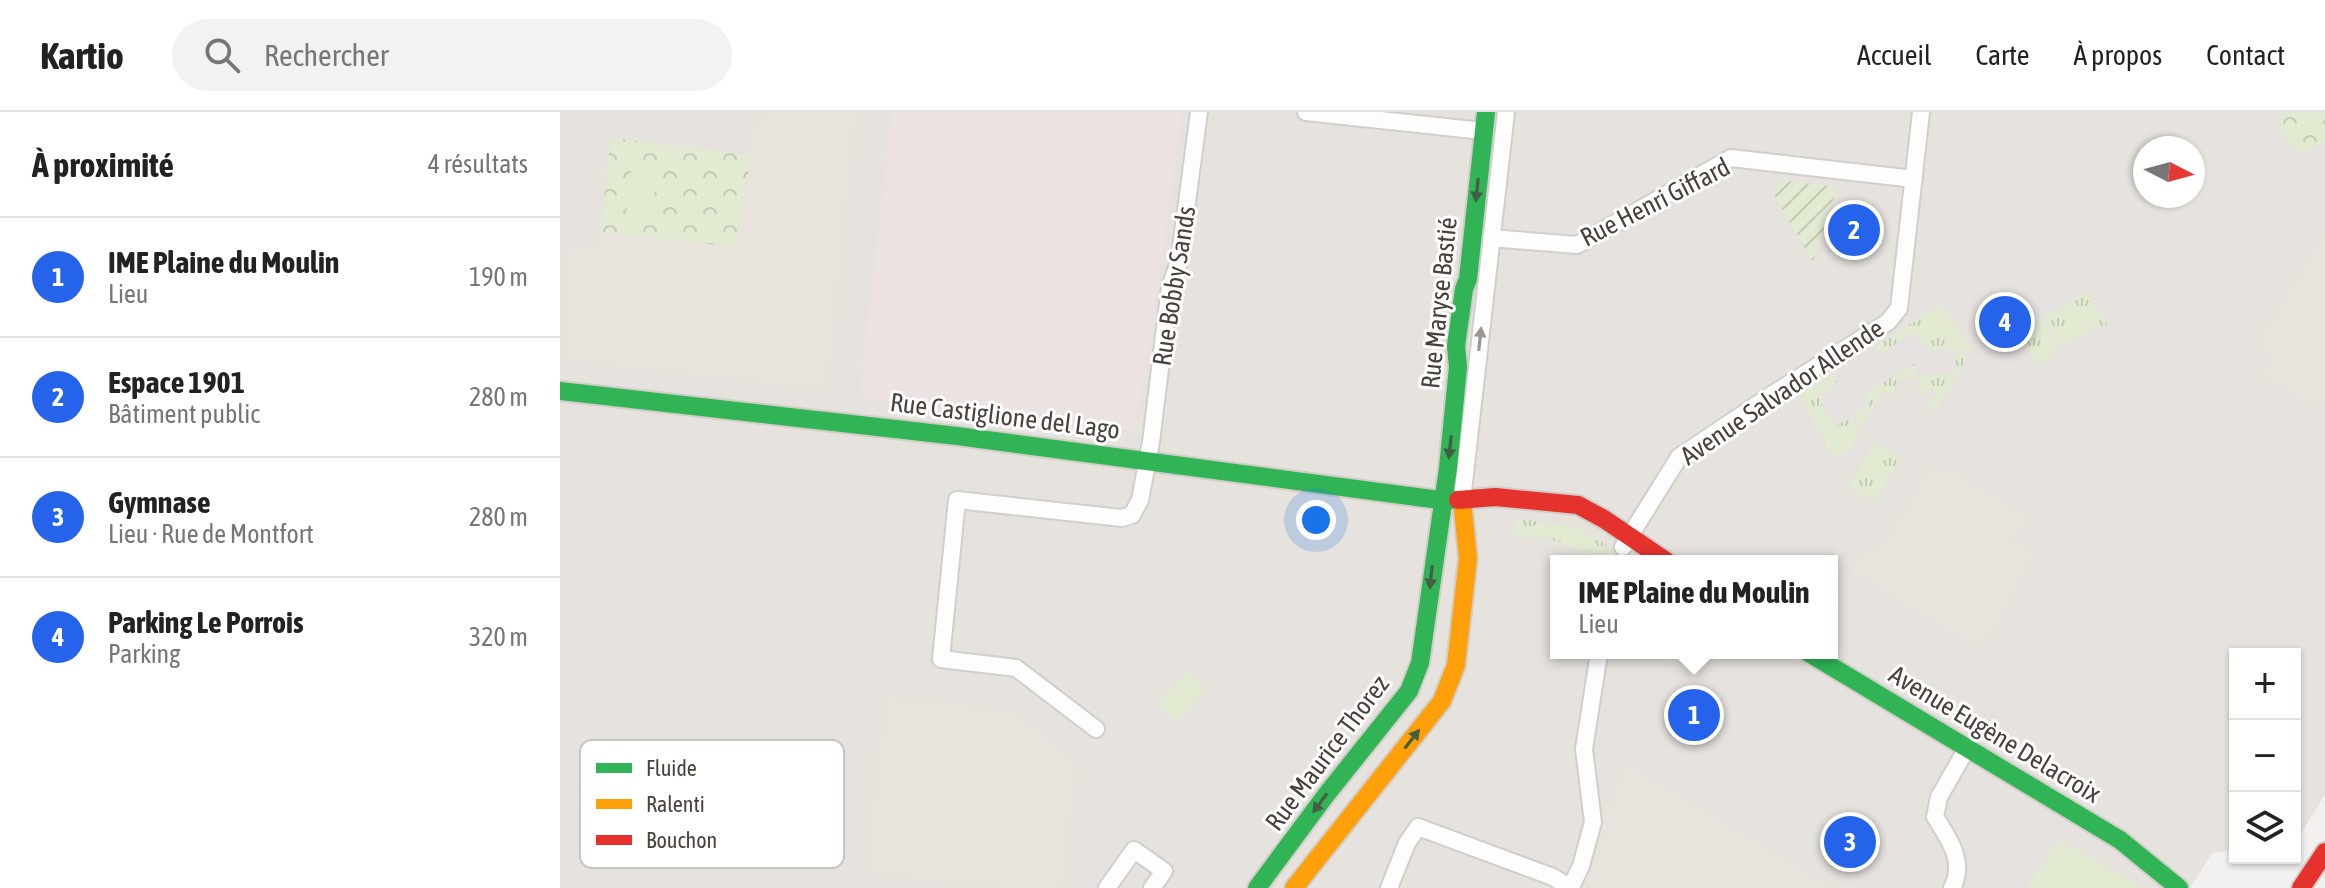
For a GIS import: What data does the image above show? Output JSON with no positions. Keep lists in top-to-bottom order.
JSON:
{
  "streets": {
    "main road": [
      "Rue Maryse Bastié",
      "Rue Castiglione del Lago",
      "Avenue Eugène Delacroix",
      "Rue Maurice Thorez"
    ],
    "street": ["Rue Henri Giffard", "Rue Bobby Sands", "Avenue Salvador Allende"]
  },
  "crossings": [
    ["Rue Henri Giffard", "Rue Maryse Bastié"],
    ["Rue Henri Giffard", "Avenue Salvador Allende"],
    ["Rue Bobby Sands", "Rue Castiglione del Lago"],
    ["Rue Maryse Bastié", "Rue Castiglione del Lago"],
    ["Rue Maryse Bastié", "Rue Maurice Thorez"],
    ["Rue Castiglione del Lago", "Rue Maurice Thorez"]
  ],
  "legend": ["Fluide", "Ralenti", "Bouchon"],
  "north": "right",
  "page": {
    "header": "Kartio",
    "search": "Rechercher",
    "nav": [
      "Accueil",
      "Carte",
      "À propos",
      "Contact"
    ],
    "heading": ["À proximité", "4 résultats"],
    "pins": [
      "2",
      "4",
      "1",
      "3"
    ],
    "list": [
      {
        "mark": "1",
        "name": "IME Plaine du Moulin",
        "note": "Lieu",
        "value": "190 m"
      },
      {
        "mark": "2",
        "name": "Espace 1901",
        "note": "Bâtiment public",
        "value": "280 m"
      },
      {
        "mark": "3",
        "name": "Gymnase",
        "note": "Lieu · Rue de Montfort",
        "value": "280 m"
      },
      {
        "mark": "4",
        "name": "Parking Le Porrois",
        "note": "Parking",
        "value": "320 m"
      }
    ],
    "popup": ["IME Plaine du Moulin", "Lieu"],
    "map_buttons": ["+", "−"]
  }
}
